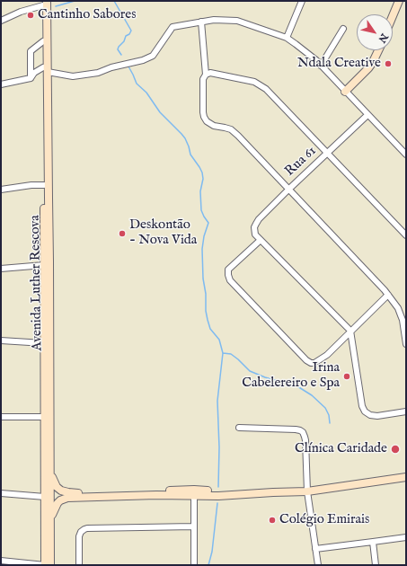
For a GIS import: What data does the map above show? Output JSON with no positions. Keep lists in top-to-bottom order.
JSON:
{
  "streets": {
    "main road": ["Avenida Luther Rescova"],
    "street": ["Rua 61"]
  },
  "places": [
    "Cantinho Sabores",
    "Ndala Creative",
    "Deskontão - Nova Vida",
    "Irina Cabelereiro e Spa",
    "Clínica Caridade",
    "Colégio Emirais"
  ],
  "north": "bottom right"
}
